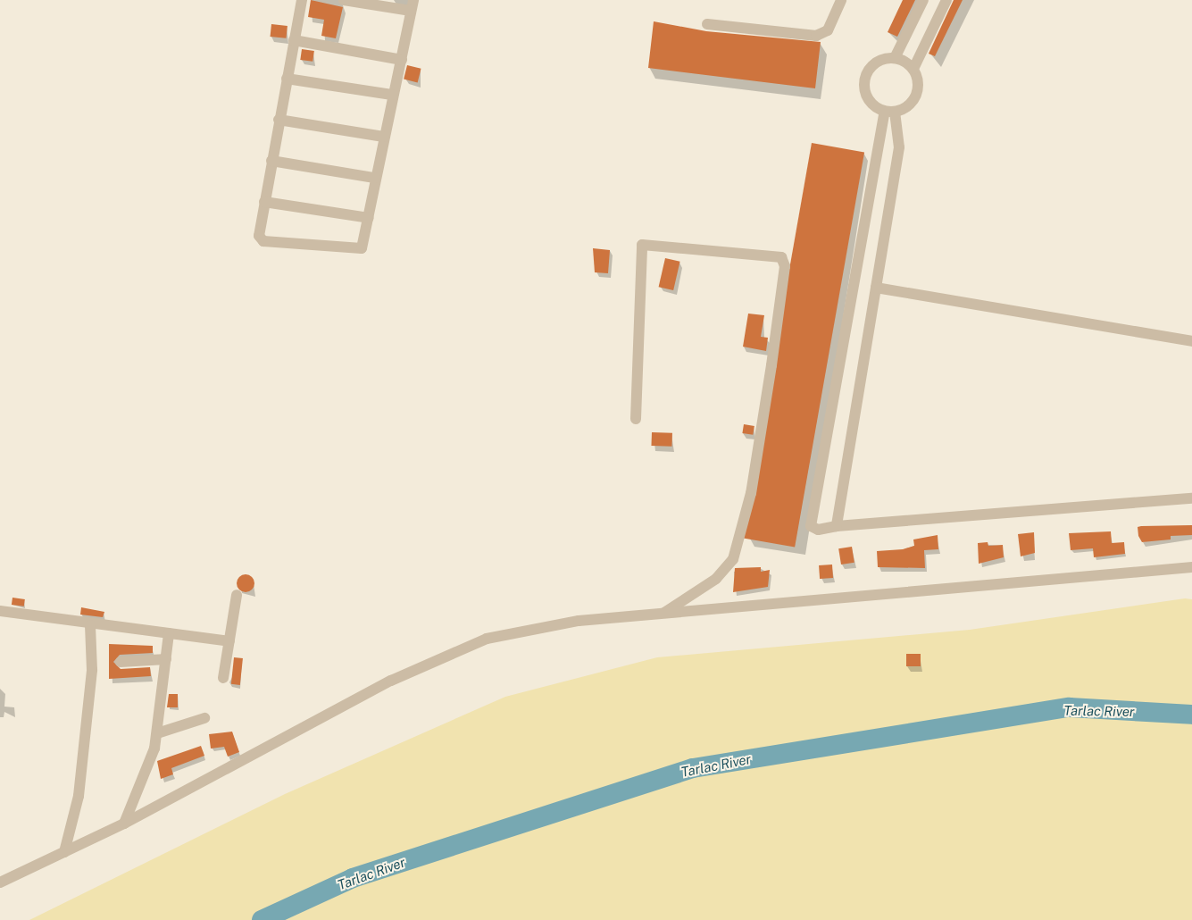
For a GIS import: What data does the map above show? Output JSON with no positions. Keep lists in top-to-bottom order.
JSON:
{
  "water": ["Tarlac River"]
}
